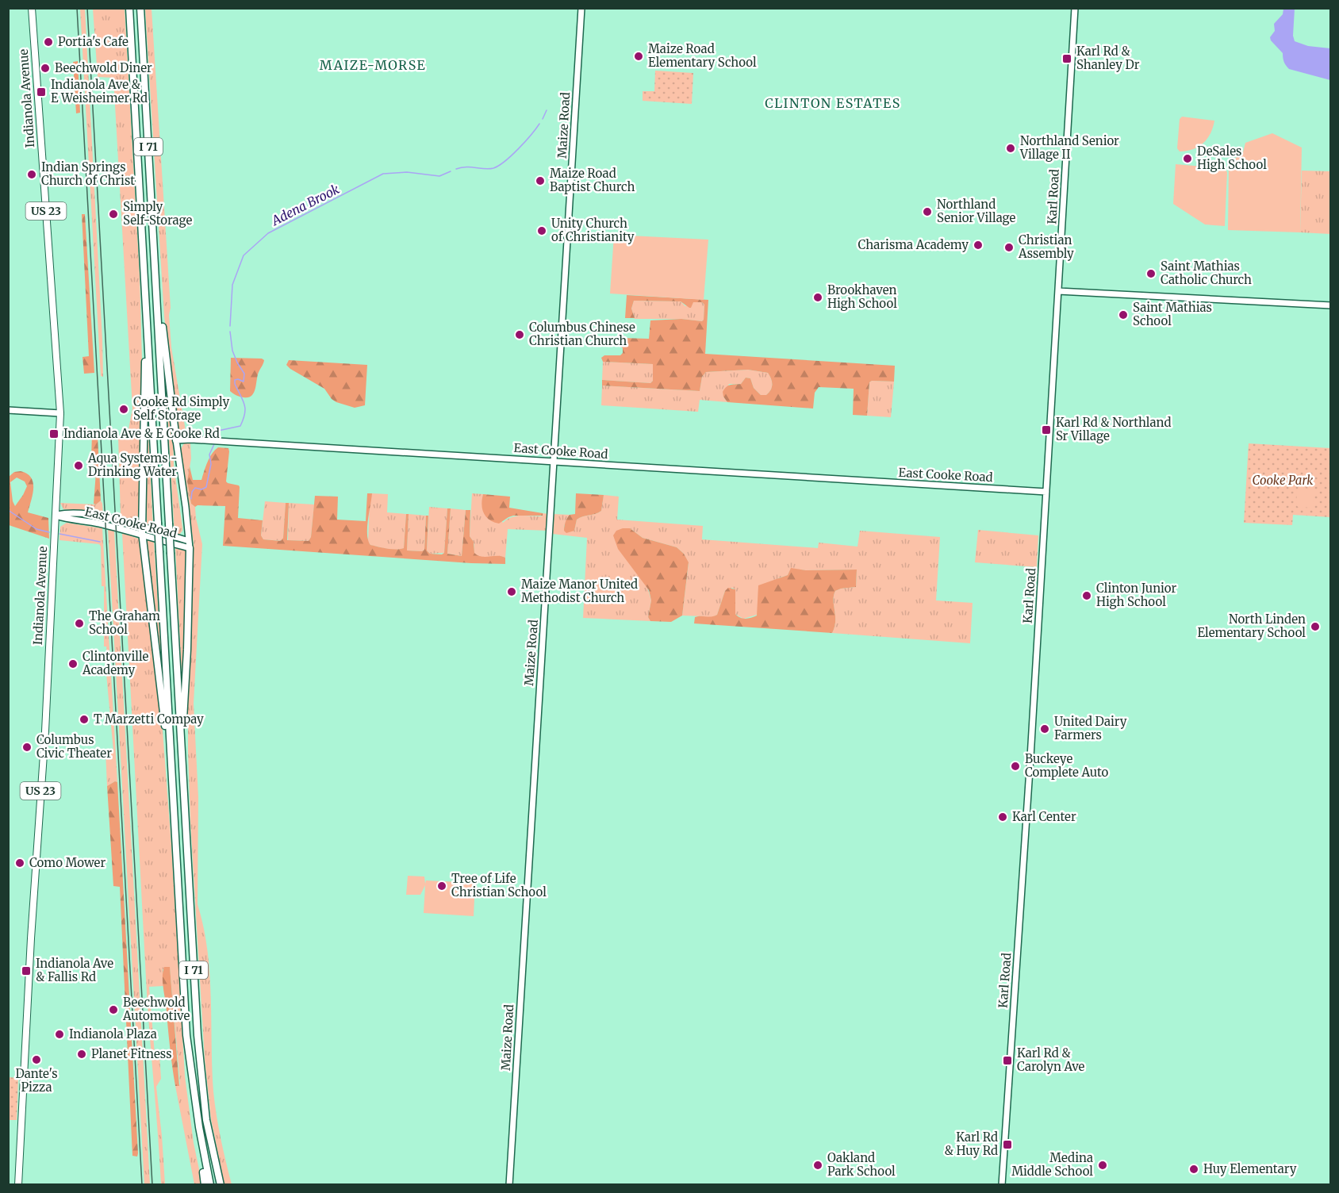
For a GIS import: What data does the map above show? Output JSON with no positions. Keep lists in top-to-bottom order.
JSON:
{
  "streets": {
    "highway": ["I 71"],
    "main road": [
      "Indianola Avenue",
      "Maize Road",
      "Karl Road",
      "US 23",
      "East Cooke Road"
    ]
  },
  "crossings": [
    ["Indianola Avenue", "East Cooke Road"],
    ["Maize Road", "East Cooke Road"],
    ["Karl Road", "East Cooke Road"]
  ],
  "districts": ["MAIZE-MORSE", "CLINTON ESTATES"],
  "water": ["Adena Brook"],
  "parks": ["Cooke Park"],
  "places": {
    "other": [
      "Portia's Cafe",
      "Maize Road Elementary School",
      "Beechwold Diner",
      "Northland Senior Village II",
      "DeSales High School",
      "Indian Springs Church of Christ",
      "Maize Road Baptist Church",
      "Northland Senior Village",
      "Simply Self-Storage",
      "Unity Church of Christianity",
      "Charisma Academy",
      "Christian Assembly",
      "Saint Mathias Catholic Church",
      "Brookhaven High School",
      "Saint Mathias School",
      "Columbus Chinese Christian Church",
      "Cooke Rd Simply Self Storage",
      "Aqua Systems - Drinking Water",
      "Maize Manor United Methodist Church",
      "Clinton Junior High School",
      "The Graham School",
      "North Linden Elementary School",
      "Clintonville Academy",
      "T Marzetti Compay",
      "United Dairy Farmers",
      "Columbus Civic Theater",
      "Buckeye Complete Auto",
      "Karl Center",
      "Como Mower",
      "Tree of Life Christian School",
      "Beechwold Automotive",
      "Indianola Plaza",
      "Planet Fitness",
      "Dante's Pizza",
      "Oakland Park School",
      "Medina Middle School",
      "Huy Elementary"
    ],
    "transit": [
      "Karl Rd & Shanley Dr",
      "Indianola Ave & E Weisheimer Rd",
      "Karl Rd & Northland Sr Village",
      "Indianola Ave & E Cooke Rd",
      "Indianola Ave & Fallis Rd",
      "Karl Rd & Carolyn Ave",
      "Karl Rd & Huy Rd"
    ]
  }
}
